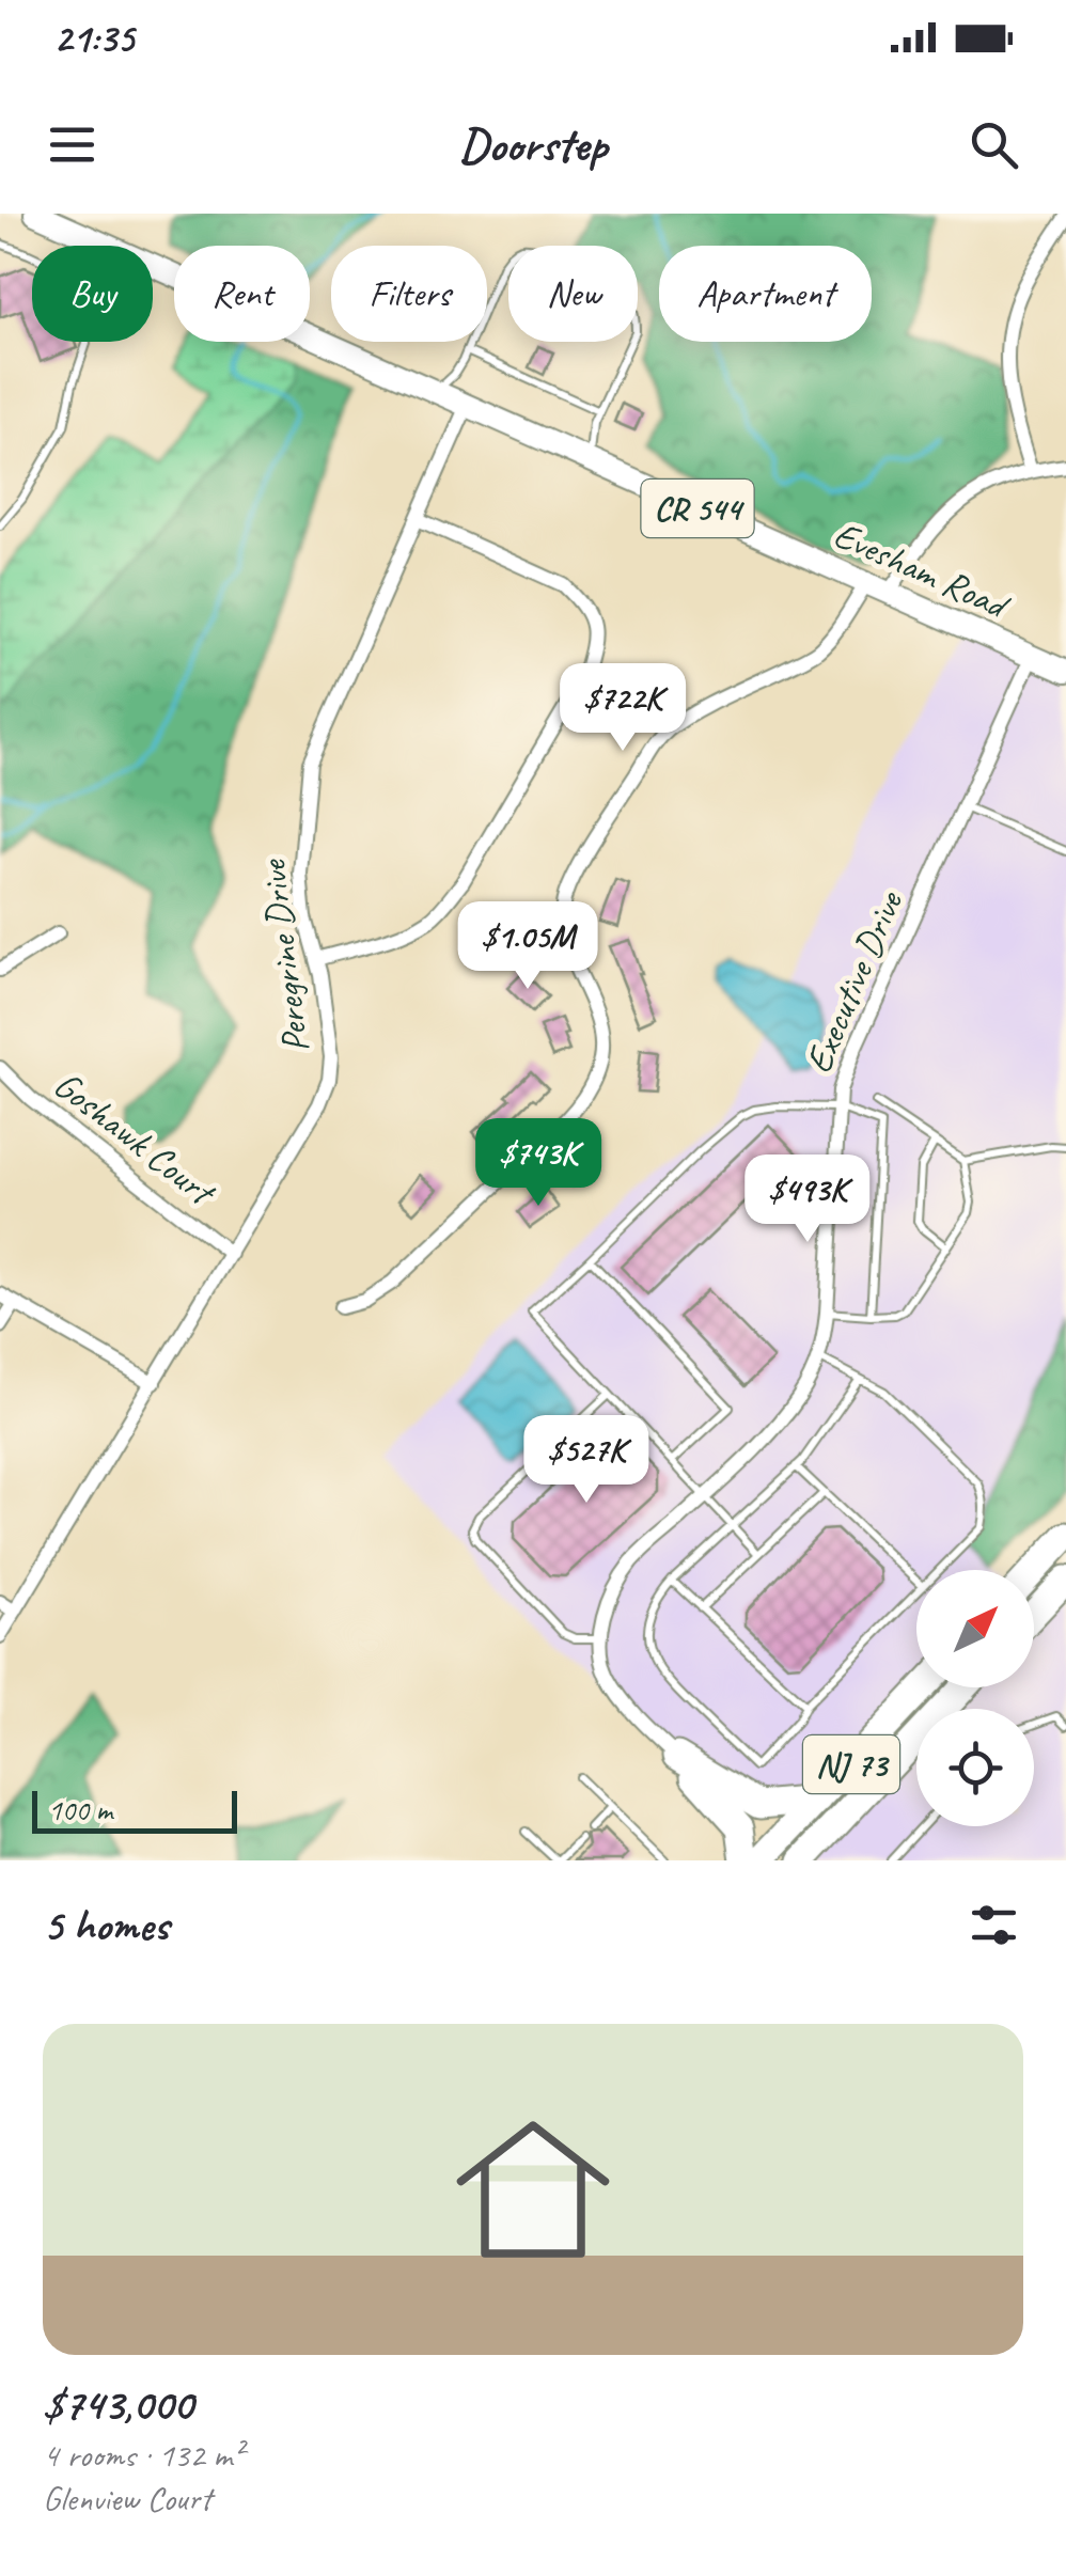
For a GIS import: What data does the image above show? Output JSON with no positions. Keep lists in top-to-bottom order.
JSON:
{
  "streets": {
    "highway": ["NJ 73"],
    "main road": ["CR 544", "Evesham Road"],
    "street": ["Peregrine Drive", "Executive Drive", "Goshawk Court"]
  },
  "crossings": [
    ["CR 544", "Evesham Road"],
    ["CR 544", "Peregrine Drive"],
    ["Evesham Road", "Executive Drive"],
    ["Peregrine Drive", "Goshawk Court"]
  ],
  "scale_bar": "100 m",
  "north": "top right",
  "page": {
    "status": "21:35",
    "header": "Doorstep",
    "chip": [
      "Buy",
      "Rent",
      "Filters",
      "New",
      "Apartment"
    ],
    "price": [
      "$722K",
      "$1.05M",
      "$743K",
      "$493K",
      "$527K"
    ],
    "scale": "100 m",
    "heading": "5 homes",
    "list": [
      {
        "name": "$743,000",
        "note": "4 rooms · 132 m² · Glenview Court"
      }
    ]
  }
}
